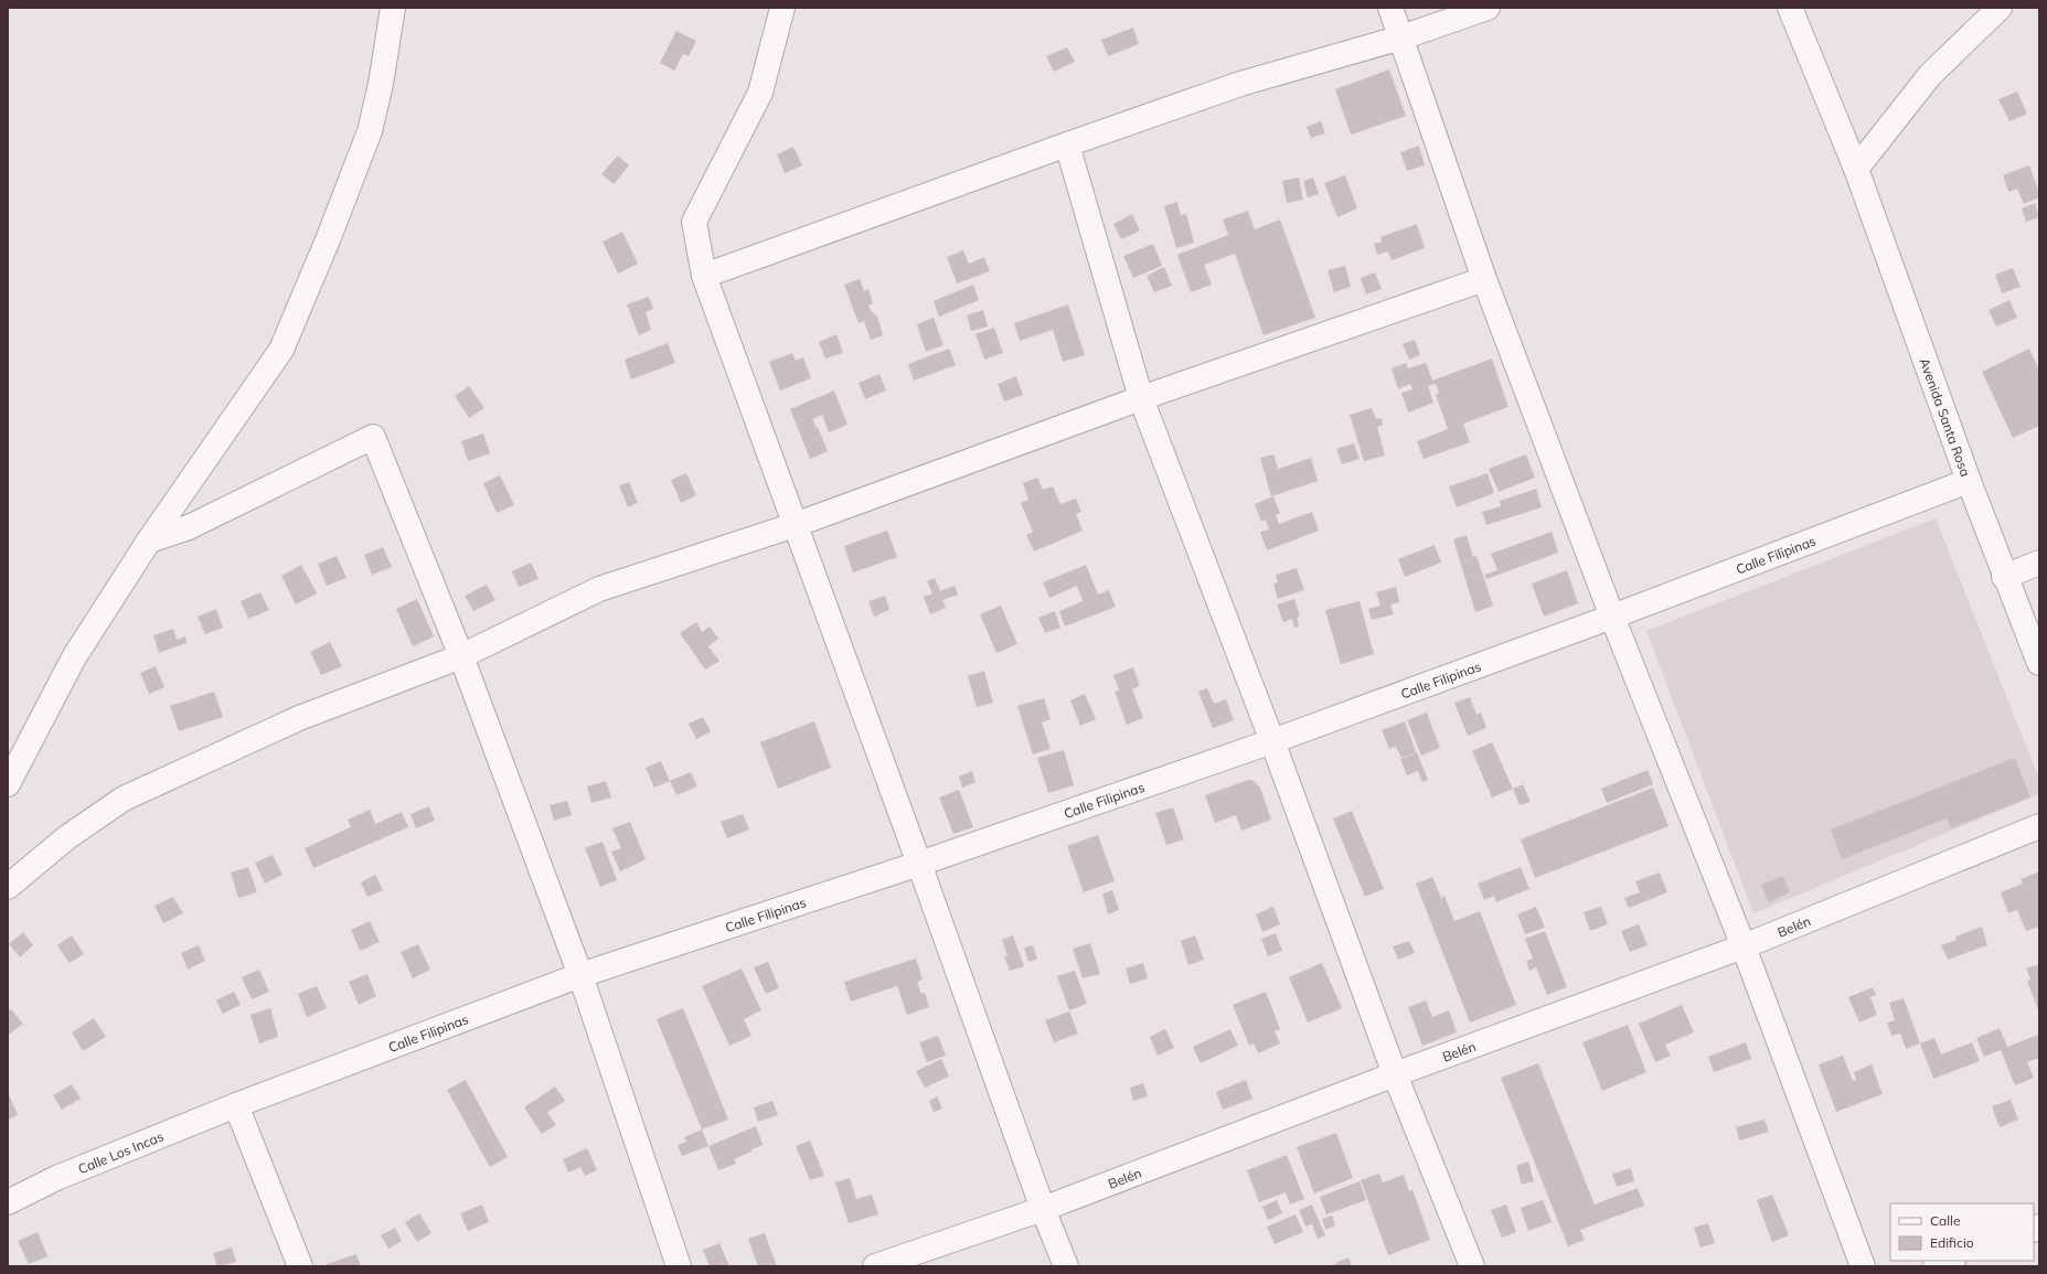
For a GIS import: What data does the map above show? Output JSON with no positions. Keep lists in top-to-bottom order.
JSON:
{
  "streets": {
    "street": [
      "Avenida Santa Rosa",
      "Calle Filipinas",
      "Belén",
      "Calle Los Incas"
    ]
  },
  "crossings": [
    ["Avenida Santa Rosa", "Calle Filipinas"],
    ["Calle Filipinas", "Calle Los Incas"]
  ],
  "legend": ["Calle", "Edificio"]
}
